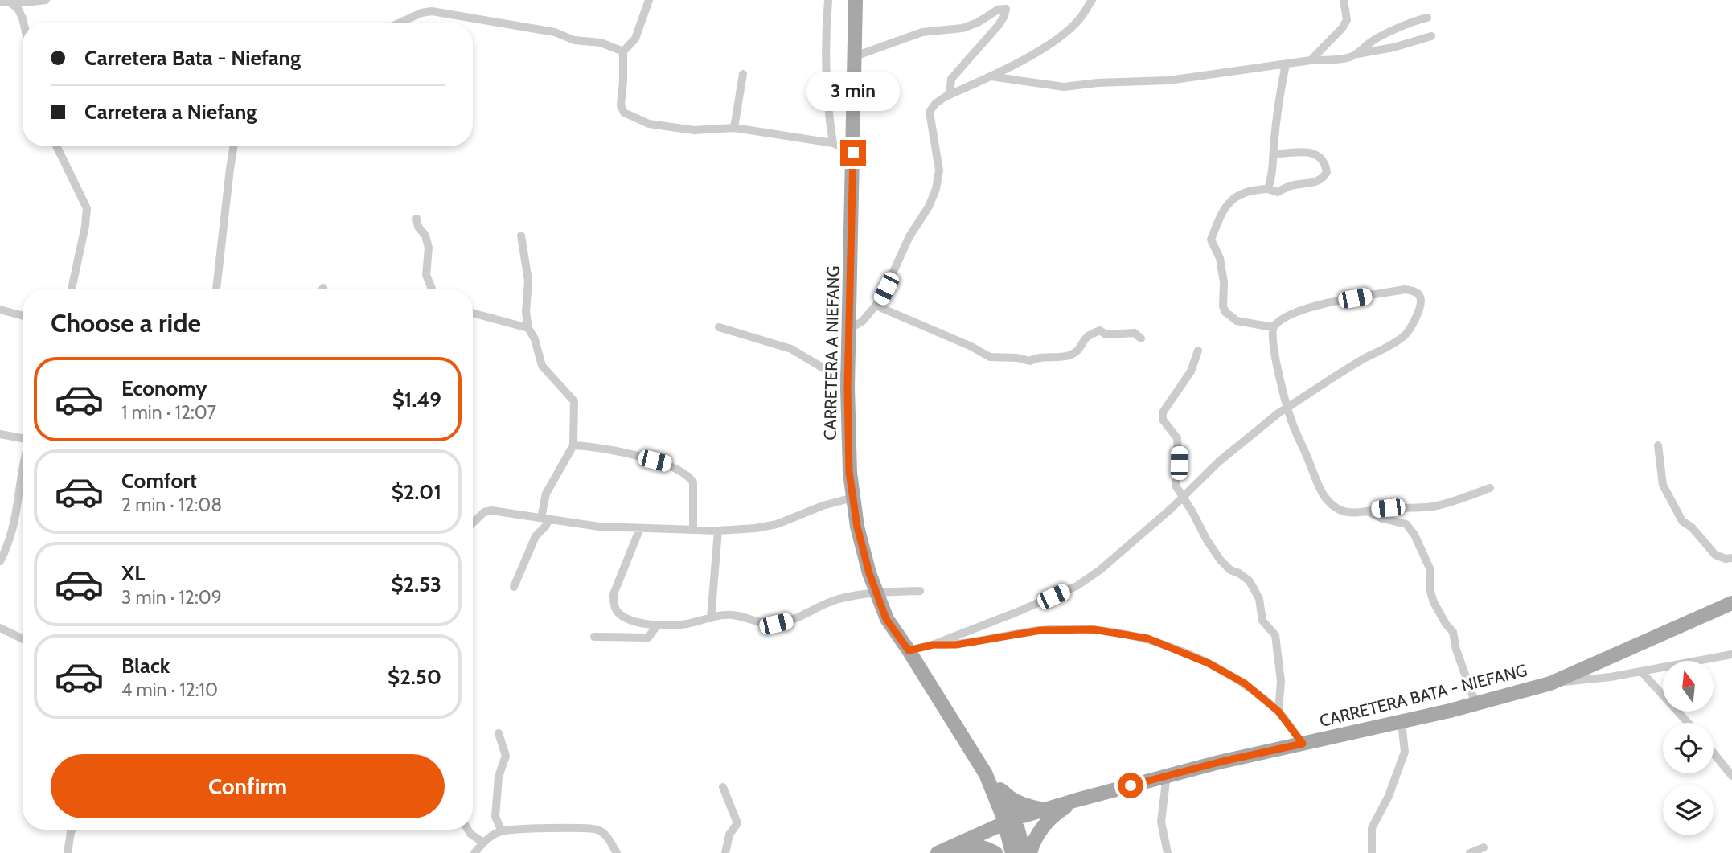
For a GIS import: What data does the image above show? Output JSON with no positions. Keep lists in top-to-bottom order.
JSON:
{
  "streets": {
    "main road": ["CARRETERA A NIEFANG", "CARRETERA BATA - NIEFANG"]
  },
  "north": "top",
  "page": {
    "banner": ["Carretera Bata - Niefang", "Carretera a Niefang"],
    "bubble": "3 min",
    "heading": "Choose a ride",
    "list": [
      {
        "name": "Economy",
        "note": "1 min · 12:07",
        "value": "$1.49"
      },
      {
        "name": "Comfort",
        "note": "2 min · 12:08",
        "value": "$2.01"
      },
      {
        "name": "XL",
        "note": "3 min · 12:09",
        "value": "$2.53"
      },
      {
        "name": "Black",
        "note": "4 min · 12:10",
        "value": "$2.50"
      }
    ],
    "buttons": "Confirm"
  }
}
